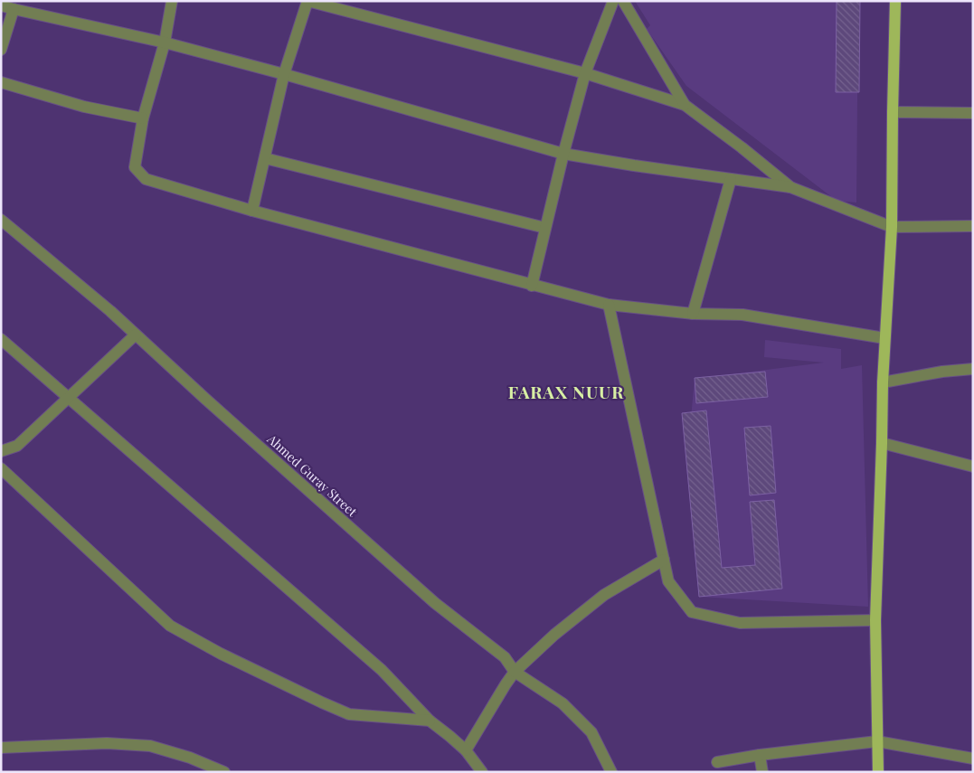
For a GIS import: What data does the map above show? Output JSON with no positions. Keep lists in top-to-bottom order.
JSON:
{
  "streets": {
    "street": ["Ahmed Guray Street"]
  },
  "districts": ["FARAX NUUR"]
}
